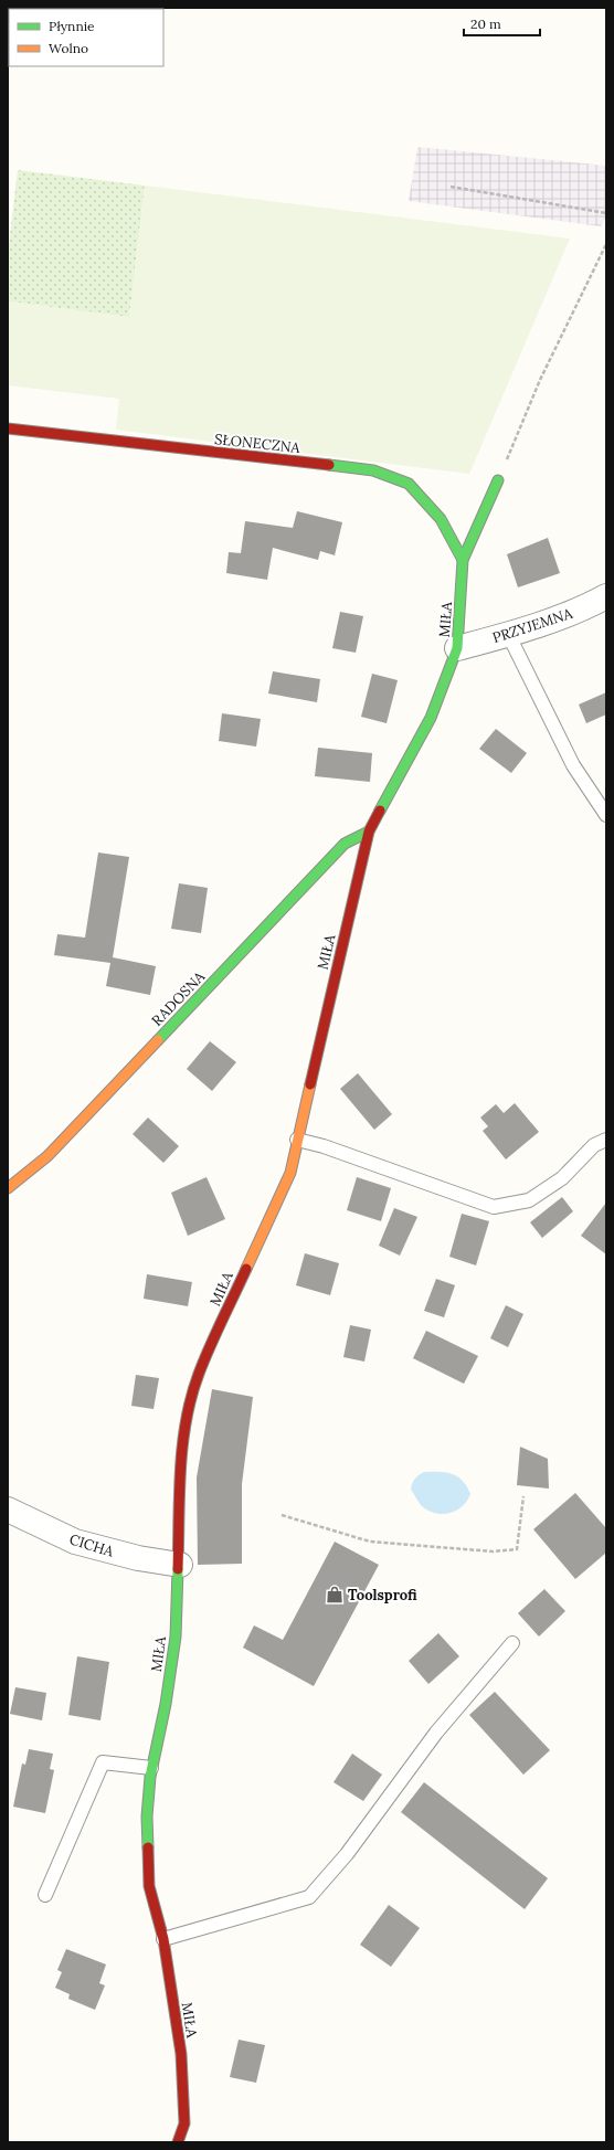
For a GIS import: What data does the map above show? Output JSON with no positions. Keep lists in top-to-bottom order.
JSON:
{
  "streets": {
    "street": [
      "SŁONECZNA",
      "MIŁA",
      "PRZYJEMNA",
      "RADOSNA",
      "CICHA"
    ]
  },
  "crossings": [
    ["SŁONECZNA", "MIŁA"],
    ["MIŁA", "PRZYJEMNA"],
    ["MIŁA", "RADOSNA"],
    ["MIŁA", "CICHA"]
  ],
  "places": {
    "shop": ["Toolsprofi"]
  },
  "legend": ["Płynnie", "Wolno"],
  "scale_bar": "20 m"
}
